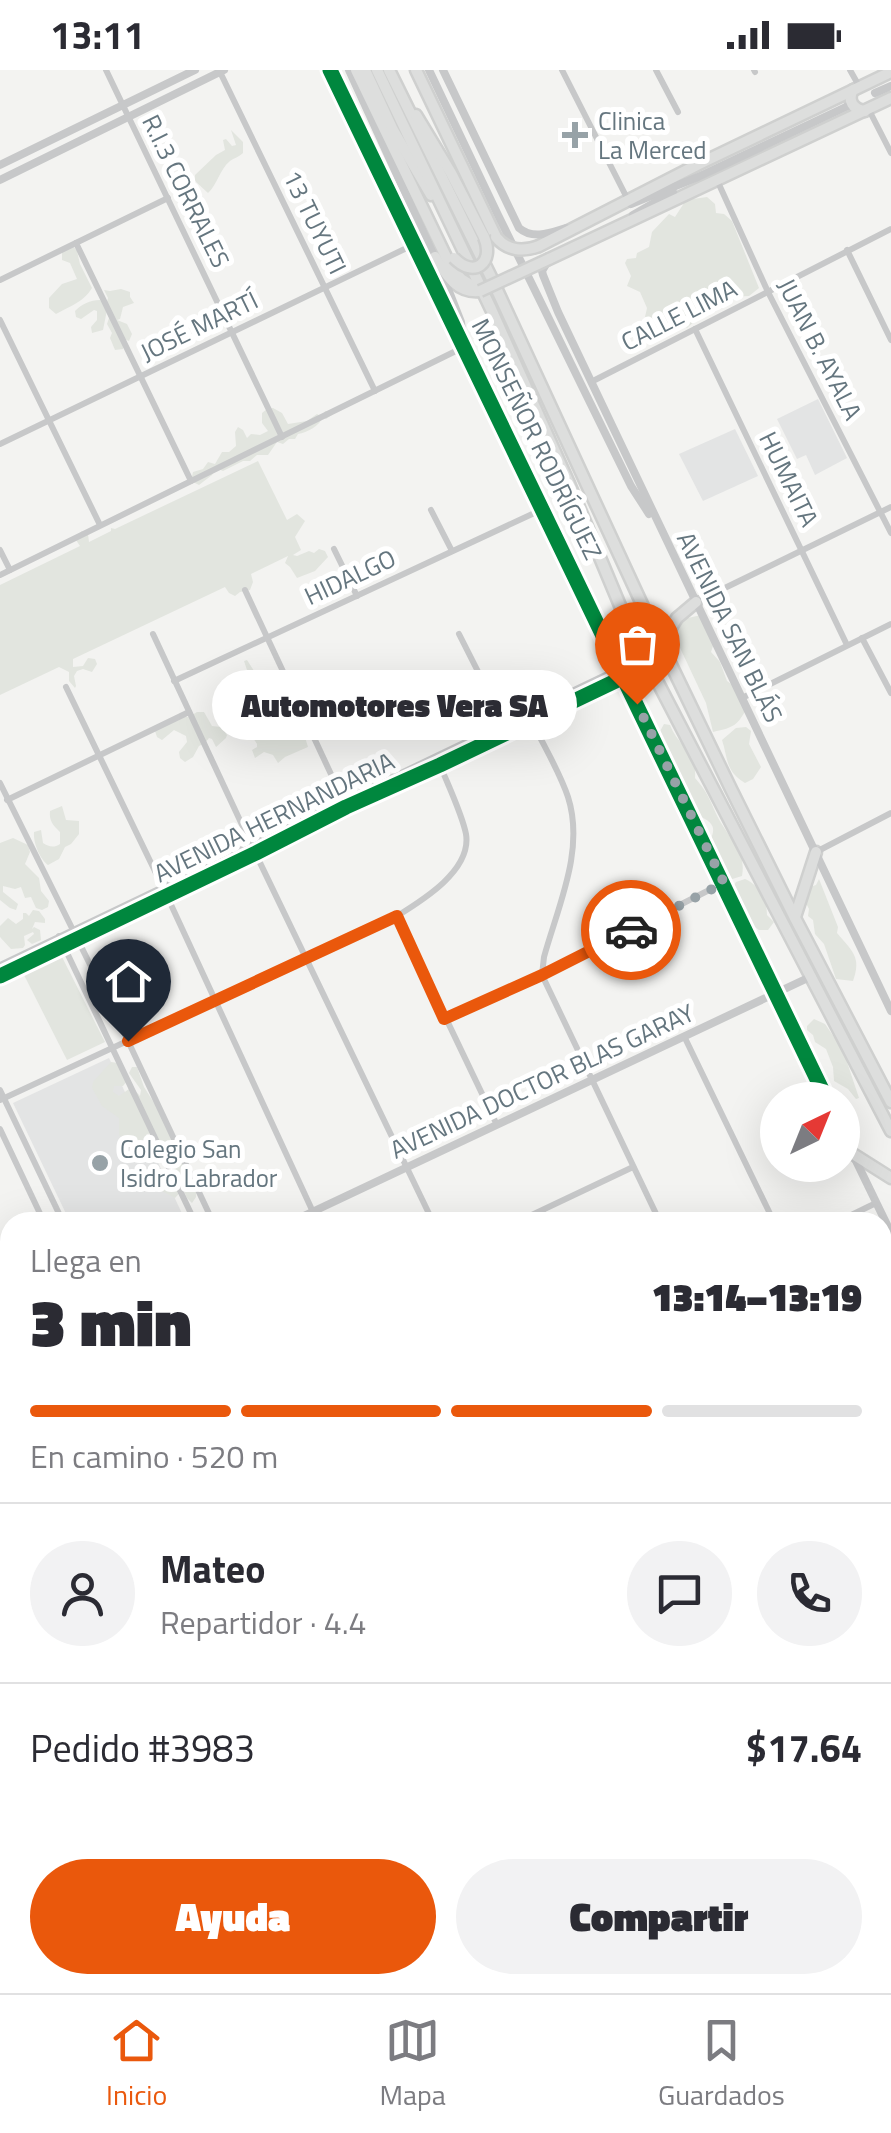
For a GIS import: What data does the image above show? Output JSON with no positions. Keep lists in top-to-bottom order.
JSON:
{
  "streets": {
    "street": [
      "R.I.3 CORRALES",
      "13 TUYUTI",
      "CALLE LIMA",
      "JOSÉ MARTÍ",
      "JUAN B. AYALA",
      "MONSEÑOR RODRÍGUEZ",
      "HUMAITA",
      "HIDALGO",
      "AVENIDA SAN BLÁS",
      "AVENIDA HERNANDARIA",
      "AVENIDA DOCTOR BLAS GARAY"
    ]
  },
  "crossings": [
    ["R.I.3 CORRALES", "JOSÉ MARTÍ"],
    ["13 TUYUTI", "JOSÉ MARTÍ"],
    ["CALLE LIMA", "JUAN B. AYALA"],
    ["CALLE LIMA", "HUMAITA"],
    ["CALLE LIMA", "AVENIDA SAN BLÁS"],
    ["JOSÉ MARTÍ", "MONSEÑOR RODRÍGUEZ"],
    ["MONSEÑOR RODRÍGUEZ", "HIDALGO"],
    ["MONSEÑOR RODRÍGUEZ", "AVENIDA HERNANDARIA"],
    ["MONSEÑOR RODRÍGUEZ", "AVENIDA DOCTOR BLAS GARAY"]
  ],
  "places": {
    "health": ["Clinica La Merced"],
    "other": ["Automotores Vera SA", "Colegio San Isidro Labrador"]
  },
  "north": "top right",
  "page": {
    "status": "13:11",
    "bubble": "Automotores Vera SA",
    "heading": ["3 min", "Llega en", "13:14–13:19"],
    "panel": [
      "Mateo",
      "Repartidor · 4.4",
      "Pedido #3983",
      "$17.64"
    ],
    "bar": "En camino · 520 m",
    "buttons": ["Ayuda", "Compartir"],
    "tabs": ["Inicio", "Mapa", "Guardados"]
  }
}
